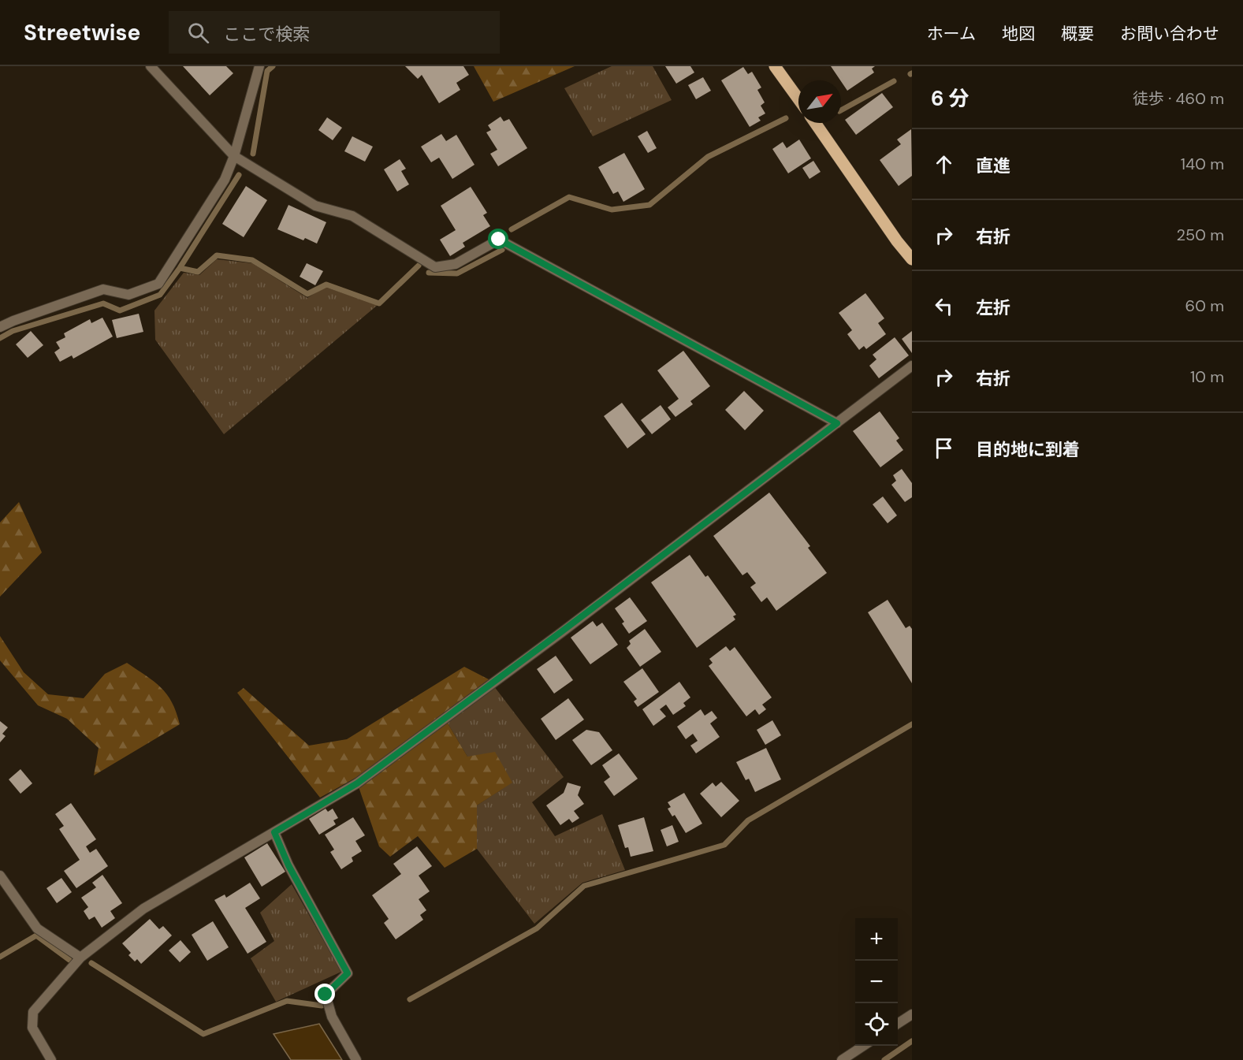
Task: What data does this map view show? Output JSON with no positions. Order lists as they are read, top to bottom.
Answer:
{
  "north": "top right",
  "page": {
    "header": "Streetwise",
    "search": "ここで検索",
    "nav": [
      "ホーム",
      "地図",
      "概要",
      "お問い合わせ"
    ],
    "heading": ["6 分", "徒歩 · 460 m"],
    "list": [
      ["直進", "140 m"],
      ["右折", "250 m"],
      ["左折", "60 m"],
      ["右折", "10 m"],
      "目的地に到着"
    ],
    "map_buttons": ["+", "−"]
  }
}
